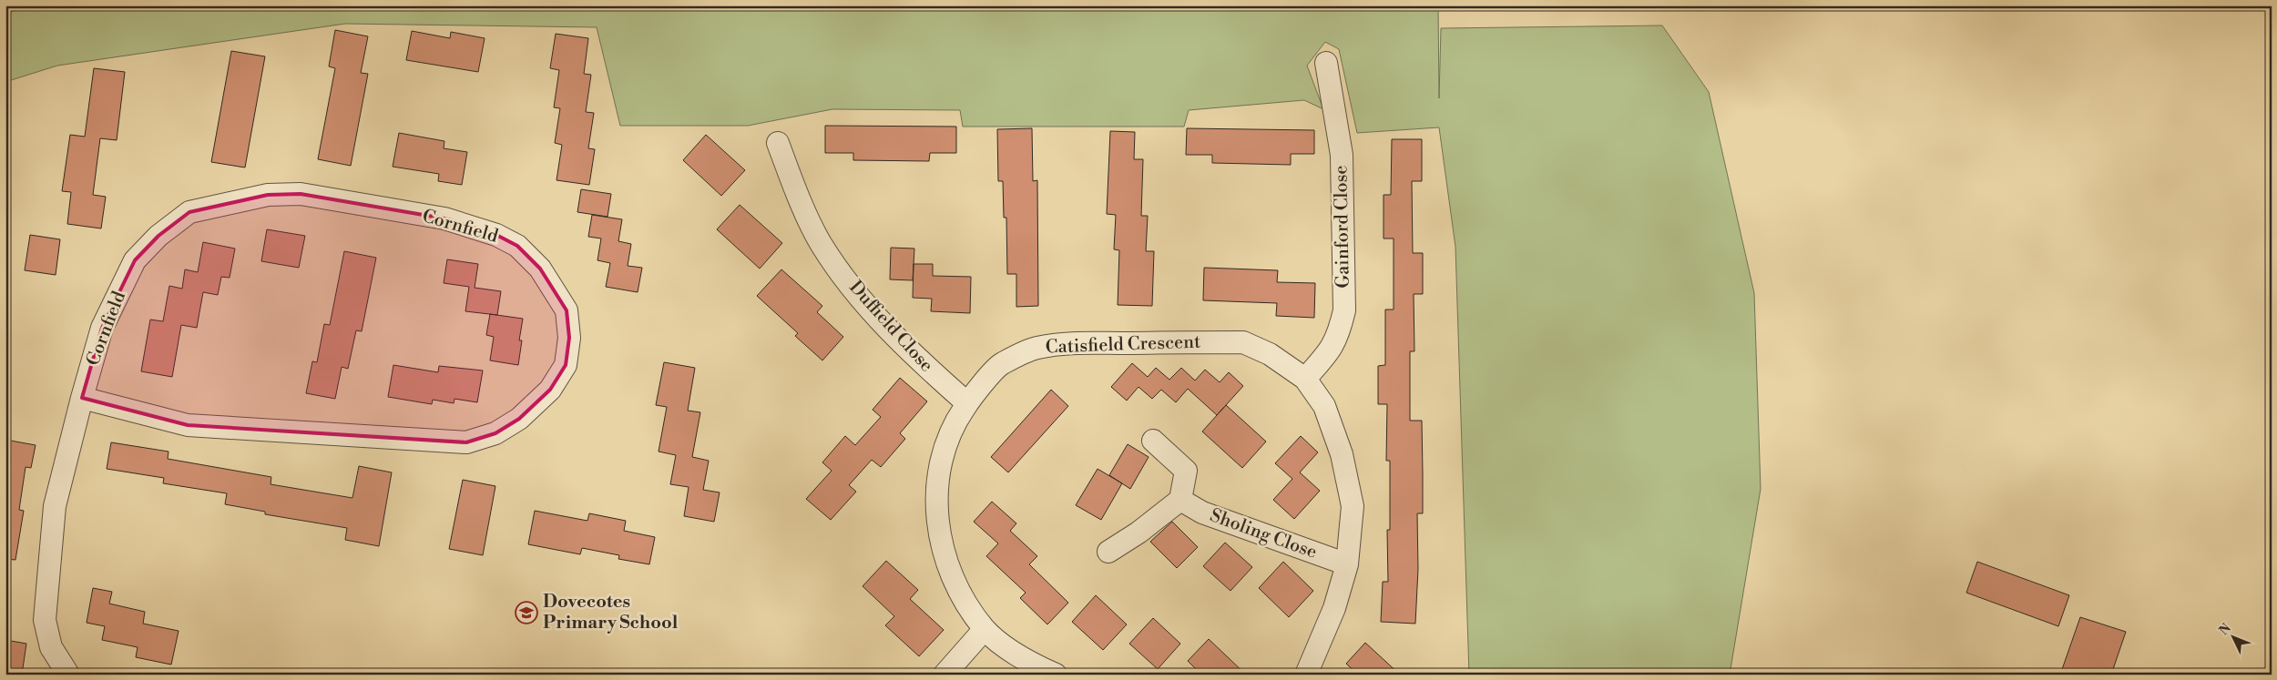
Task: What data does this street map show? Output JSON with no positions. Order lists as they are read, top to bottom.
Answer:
{
  "streets": {
    "street": [
      "Cornfield",
      "Gainford Close",
      "Duffield Close",
      "Catisfield Crescent",
      "Sholing Close"
    ]
  },
  "crossings": [
    ["Gainford Close", "Catisfield Crescent"],
    ["Duffield Close", "Catisfield Crescent"],
    ["Catisfield Crescent", "Sholing Close"]
  ],
  "places": {
    "school or university": ["Dovecotes Primary School"]
  },
  "north": "top left"
}
